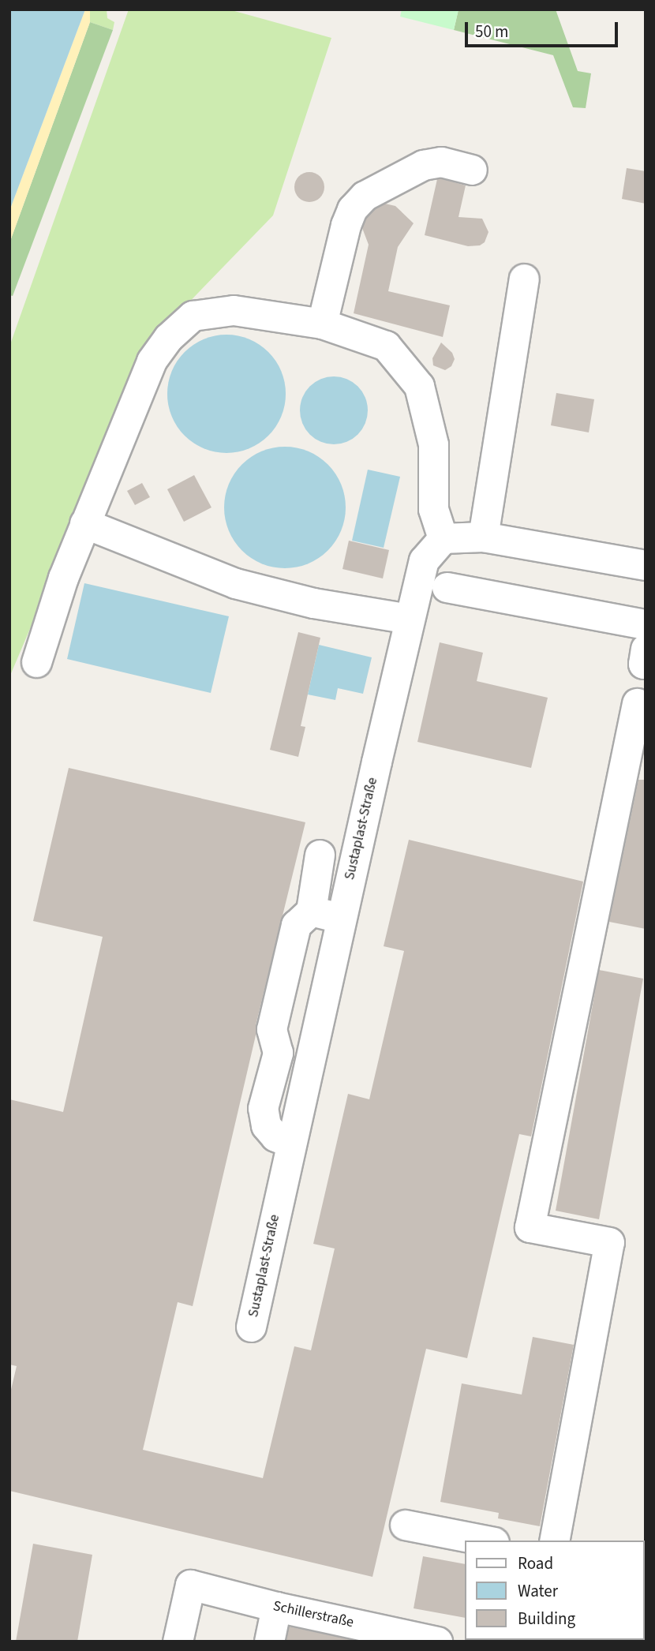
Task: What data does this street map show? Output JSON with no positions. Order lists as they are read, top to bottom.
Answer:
{
  "streets": {
    "street": ["Sustaplast-Straße", "Schillerstraße"]
  },
  "legend": ["Road", "Water", "Building"],
  "scale_bar": "50 m"
}
